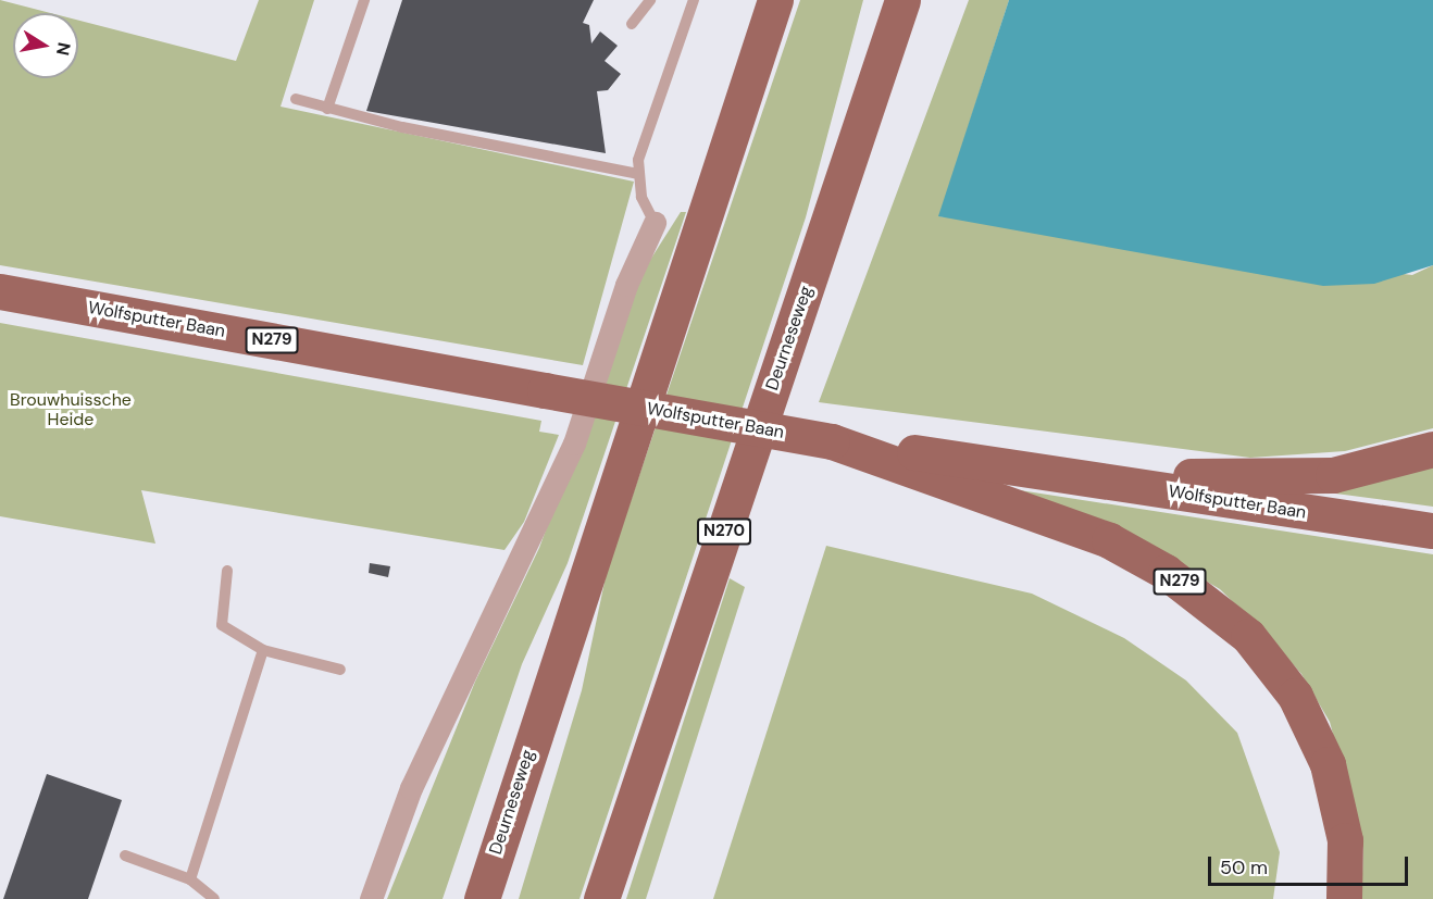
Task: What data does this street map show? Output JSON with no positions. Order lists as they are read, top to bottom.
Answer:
{
  "streets": {
    "main road": [
      "Wolfsputter Baan",
      "Deurneseweg",
      "N279",
      "N270"
    ]
  },
  "crossings": [
    ["Wolfsputter Baan", "N279"]
  ],
  "parks": ["Brouwhuissche Heide"],
  "scale_bar": "50 m",
  "north": "right"
}
